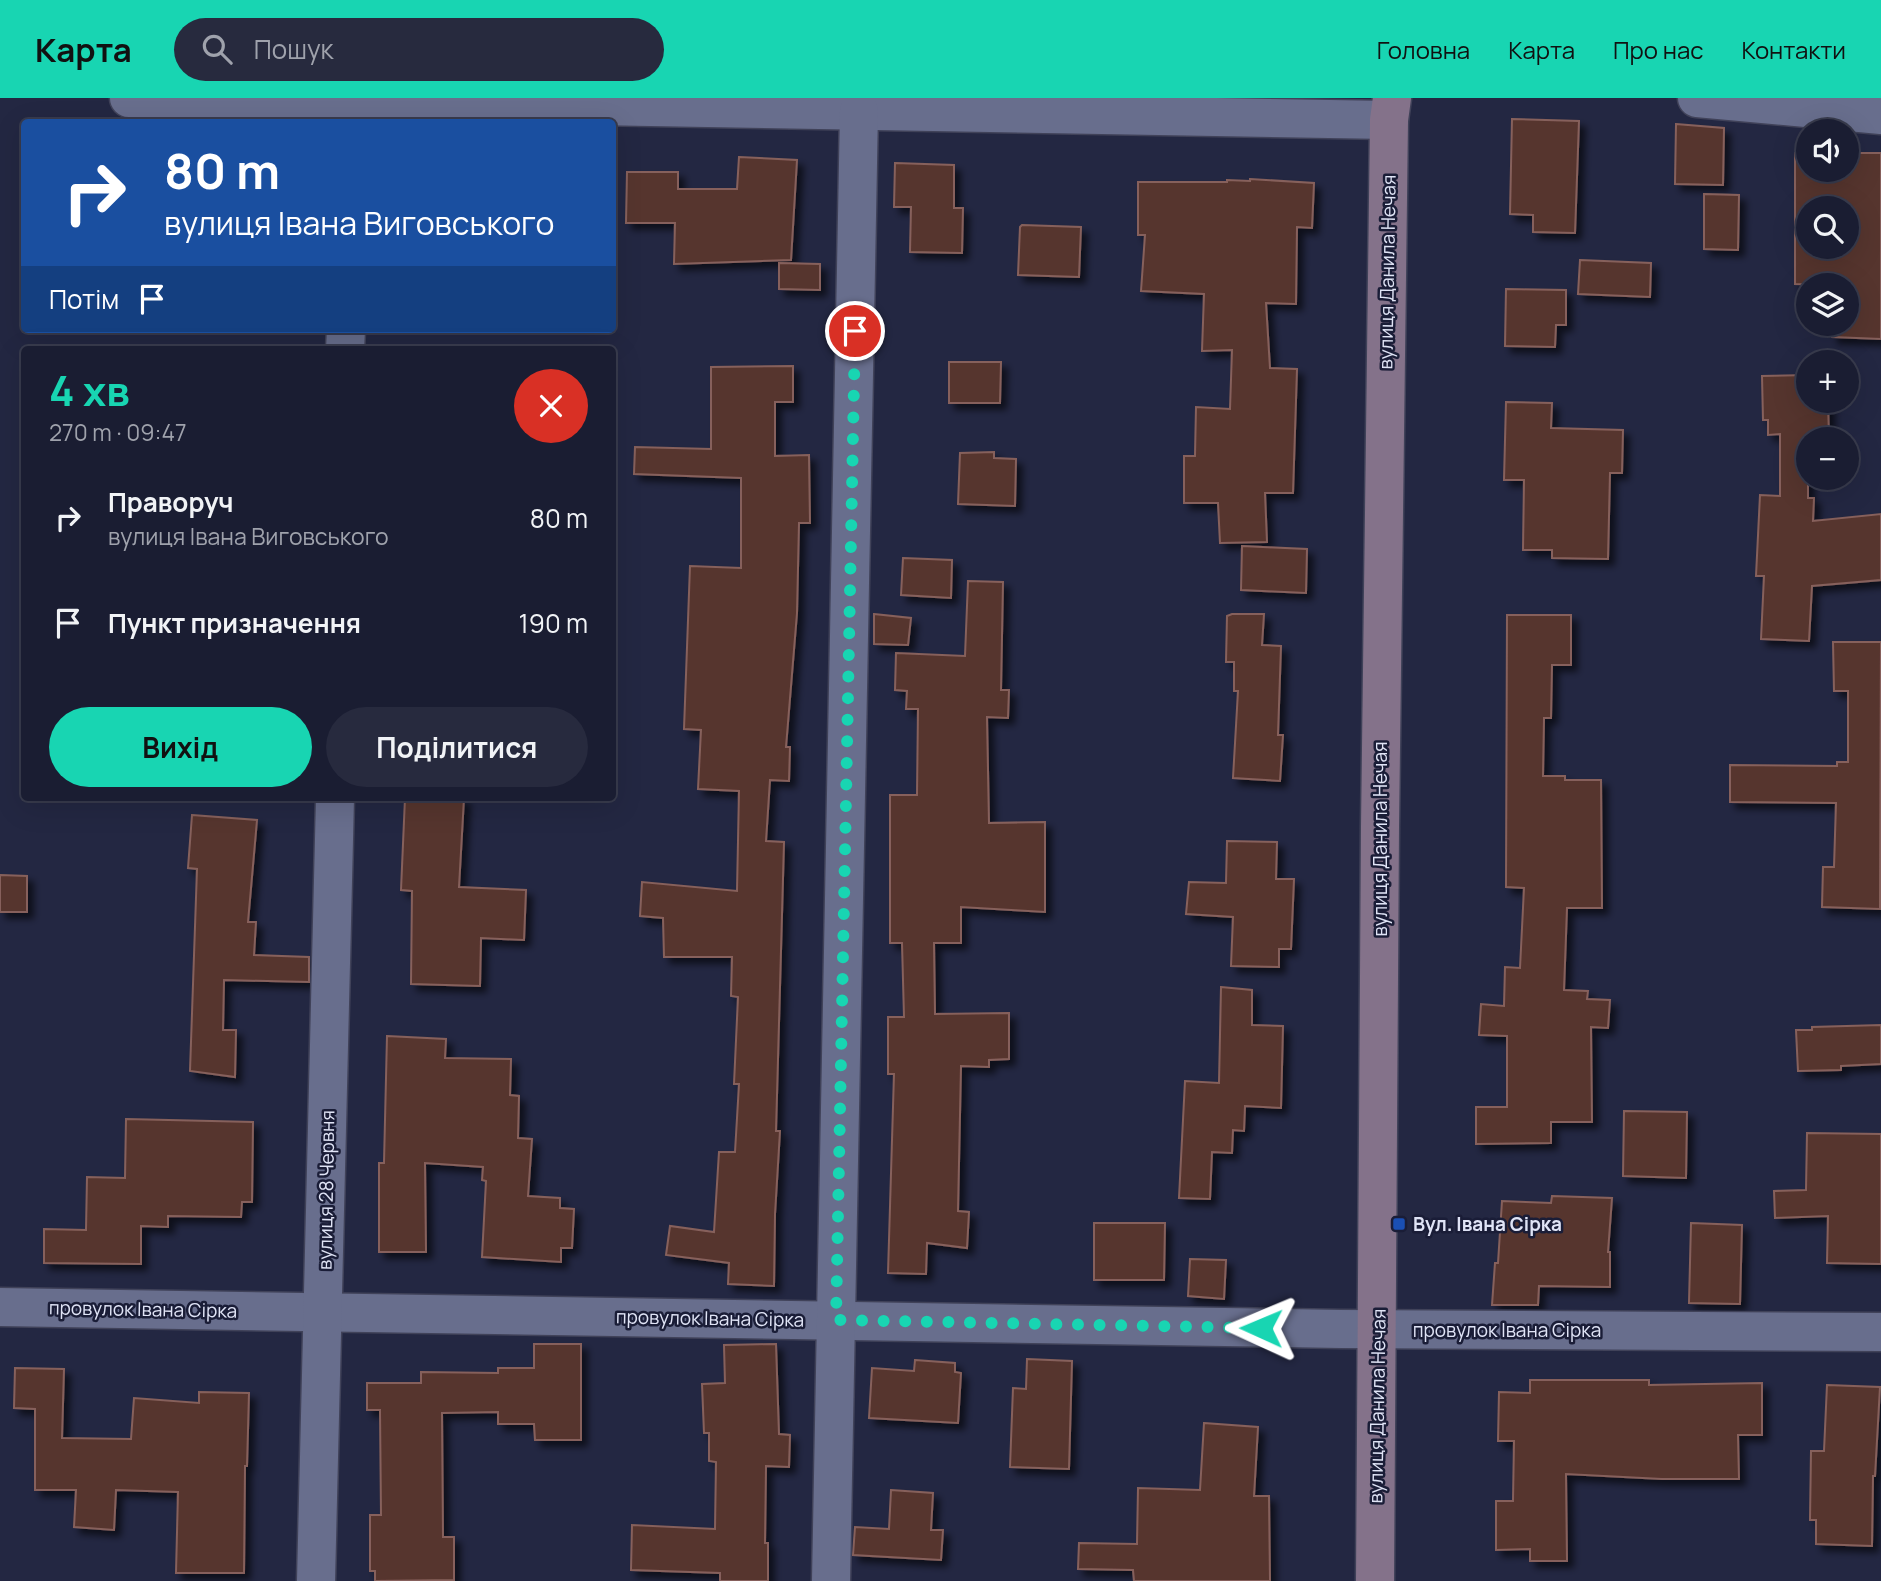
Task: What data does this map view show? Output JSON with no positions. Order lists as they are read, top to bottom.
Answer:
{
  "streets": {
    "main road": ["вулиця Данила Нечая"],
    "street": ["вулиця 28 Червня", "провулок Івана Сірка"]
  },
  "crossings": [
    ["вулиця Данила Нечая", "провулок Івана Сірка"],
    ["вулиця 28 Червня", "провулок Івана Сірка"]
  ],
  "places": {
    "transit": ["Вул. Івана Сірка"]
  },
  "page": {
    "header": "Карта",
    "search": "Пошук",
    "nav": [
      "Головна",
      "Карта",
      "Про нас",
      "Контакти"
    ],
    "map_buttons": ["+", "−"],
    "turn": ["80 m", "вулиця Івана Виговського"],
    "then": "Потім",
    "heading": ["4 хв", "270 m · 09:47"],
    "list": [
      {
        "name": "Праворуч",
        "note": "вулиця Івана Виговського",
        "value": "80 m"
      },
      {
        "name": "Пункт призначення",
        "value": "190 m"
      }
    ],
    "buttons": ["Вихід", "Поділитися"]
  }
}
